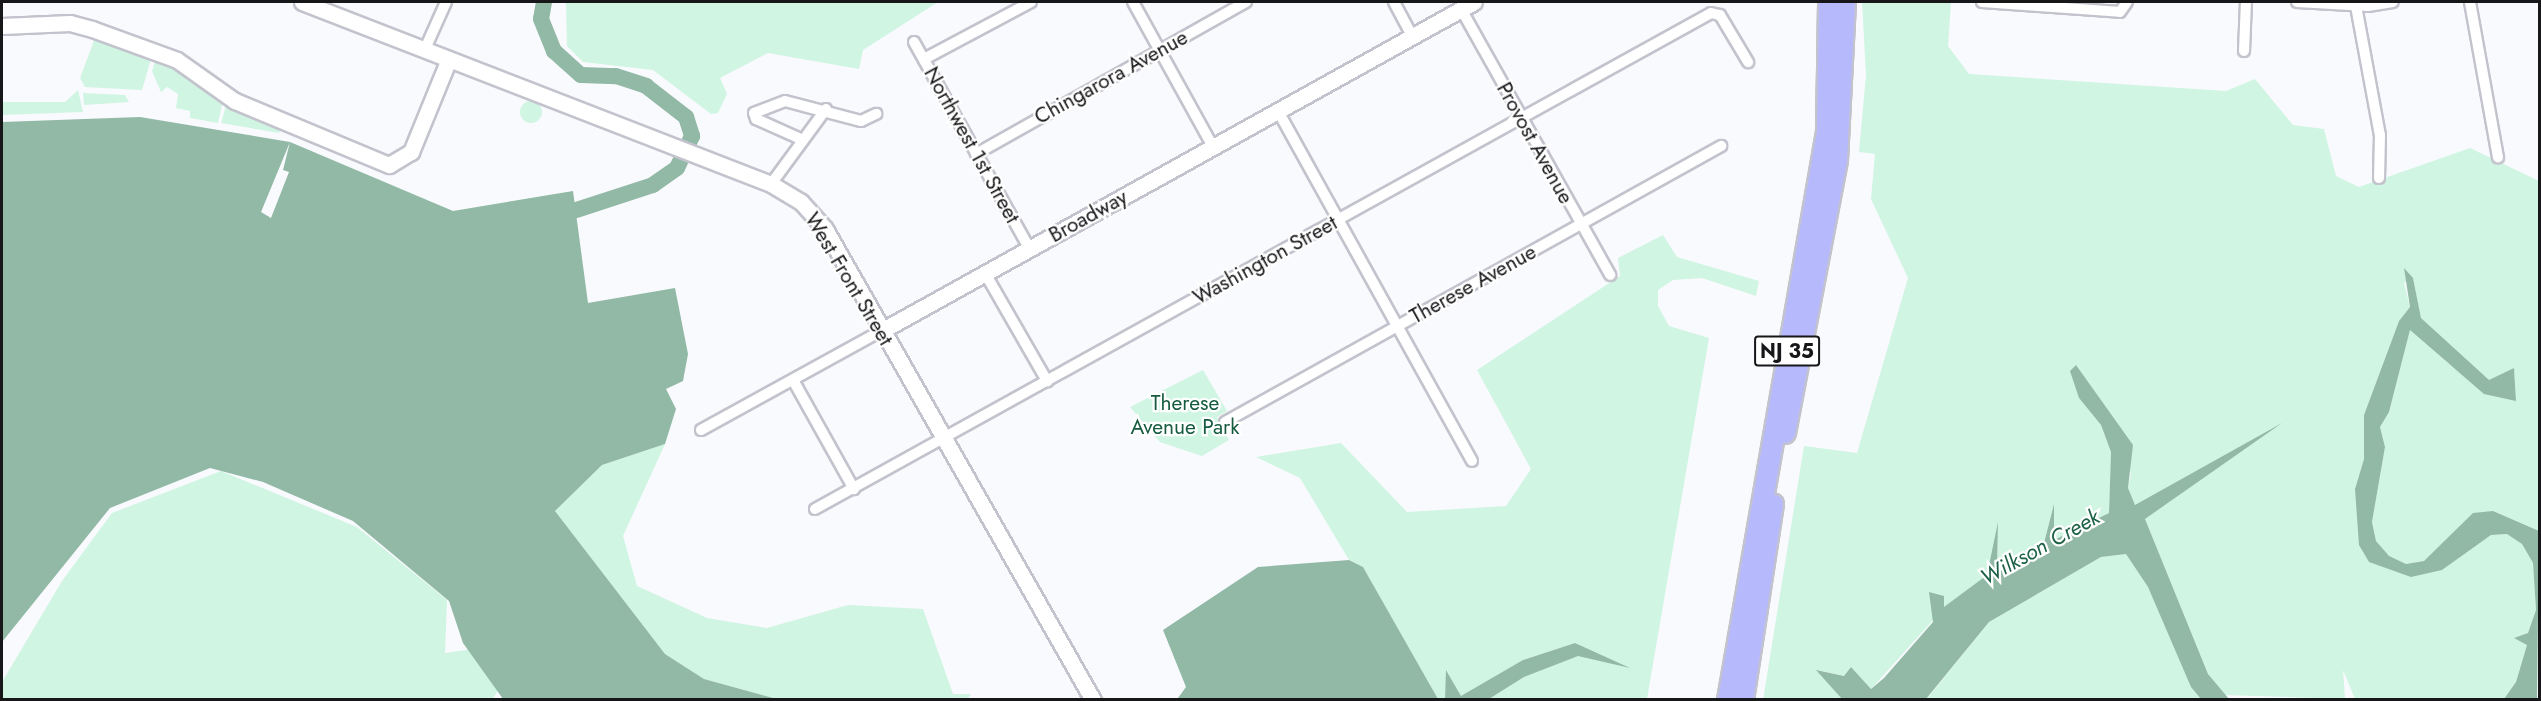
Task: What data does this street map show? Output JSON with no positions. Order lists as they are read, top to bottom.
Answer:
{
  "streets": {
    "highway": ["NJ 35"],
    "main road": ["Broadway", "West Front Street"],
    "street": [
      "Chingarora Avenue",
      "Provost Avenue",
      "Northwest 1st Street",
      "Washington Street",
      "Therese Avenue"
    ]
  },
  "crossings": [
    ["Chingarora Avenue", "Northwest 1st Street"],
    ["Provost Avenue", "Broadway"],
    ["Provost Avenue", "Washington Street"],
    ["Provost Avenue", "Therese Avenue"],
    ["Northwest 1st Street", "Broadway"],
    ["Broadway", "West Front Street"],
    ["Washington Street", "West Front Street"]
  ],
  "water": ["Wilkson Creek"],
  "parks": ["Therese Avenue Park"]
}
